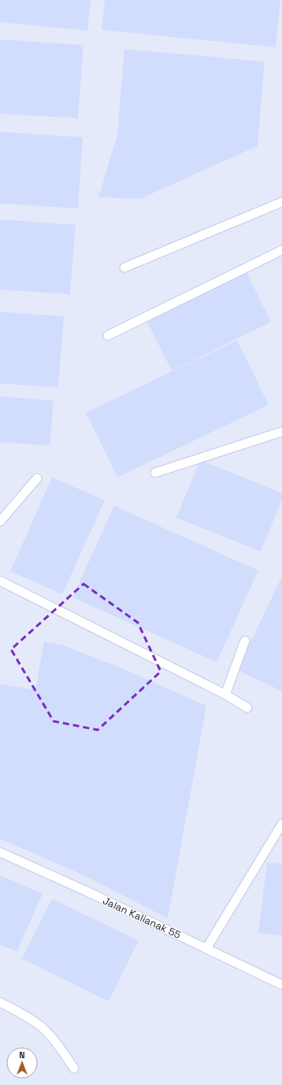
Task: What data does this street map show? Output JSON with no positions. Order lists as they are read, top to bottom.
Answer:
{
  "streets": {
    "lane": ["Jalan Kalianak 55"]
  },
  "north": "top"
}
